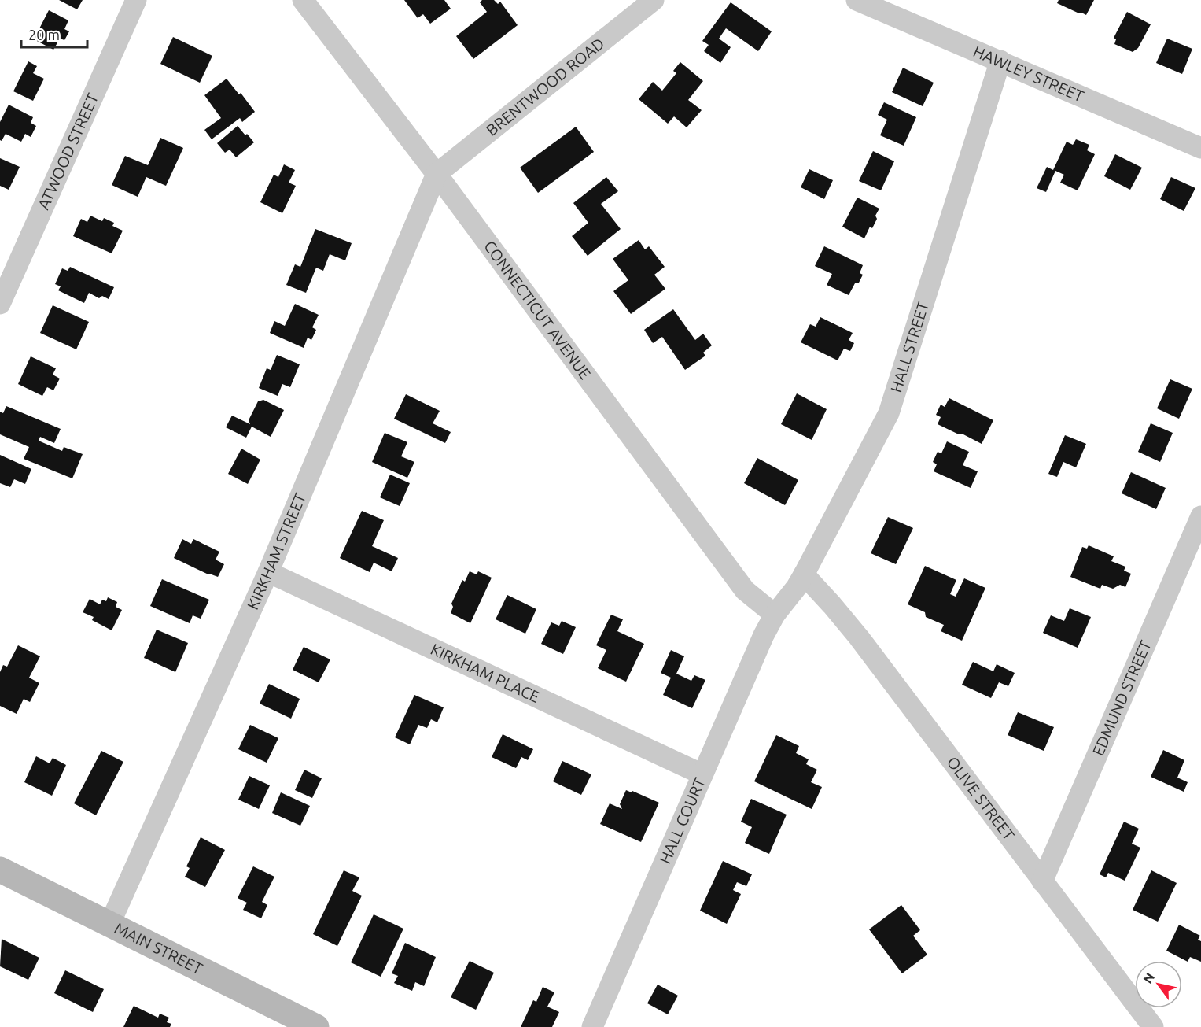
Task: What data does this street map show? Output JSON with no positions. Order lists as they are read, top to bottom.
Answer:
{
  "streets": {
    "main road": ["MAIN STREET"],
    "street": [
      "HAWLEY STREET",
      "BRENTWOOD ROAD",
      "ATWOOD STREET",
      "CONNECTICUT AVENUE",
      "HALL STREET",
      "KIRKHAM STREET",
      "KIRKHAM PLACE",
      "EDMUND STREET",
      "OLIVE STREET",
      "HALL COURT"
    ]
  },
  "crossings": [
    ["HAWLEY STREET", "HALL STREET"],
    ["BRENTWOOD ROAD", "CONNECTICUT AVENUE"],
    ["BRENTWOOD ROAD", "KIRKHAM STREET"],
    ["CONNECTICUT AVENUE", "HALL STREET"],
    ["CONNECTICUT AVENUE", "KIRKHAM STREET"],
    ["CONNECTICUT AVENUE", "HALL COURT"],
    ["HALL STREET", "OLIVE STREET"],
    ["HALL STREET", "HALL COURT"],
    ["KIRKHAM STREET", "KIRKHAM PLACE"],
    ["KIRKHAM STREET", "MAIN STREET"],
    ["KIRKHAM PLACE", "HALL COURT"],
    ["EDMUND STREET", "OLIVE STREET"]
  ],
  "scale_bar": "20 m",
  "north": "top left"
}
